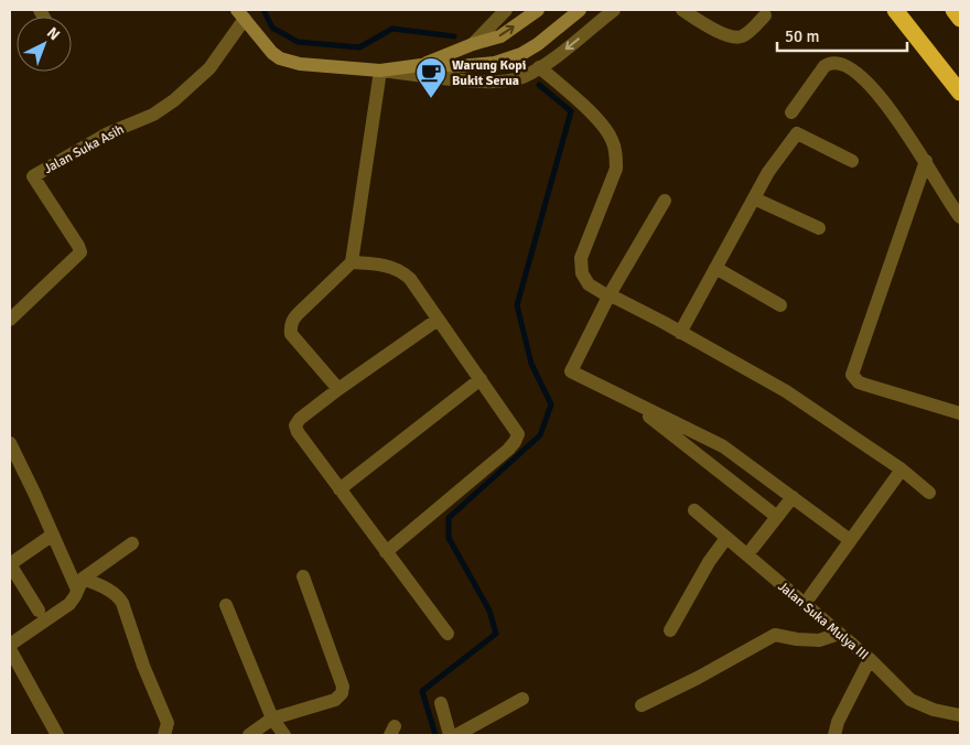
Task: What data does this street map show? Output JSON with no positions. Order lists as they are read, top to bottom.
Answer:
{
  "streets": {
    "street": ["Jalan Suka Asih", "Jalan Suka Mulya III"]
  },
  "places": {
    "cafe": ["Warung Kopi Bukit Serua"]
  },
  "scale_bar": "50 m",
  "north": "top right"
}
